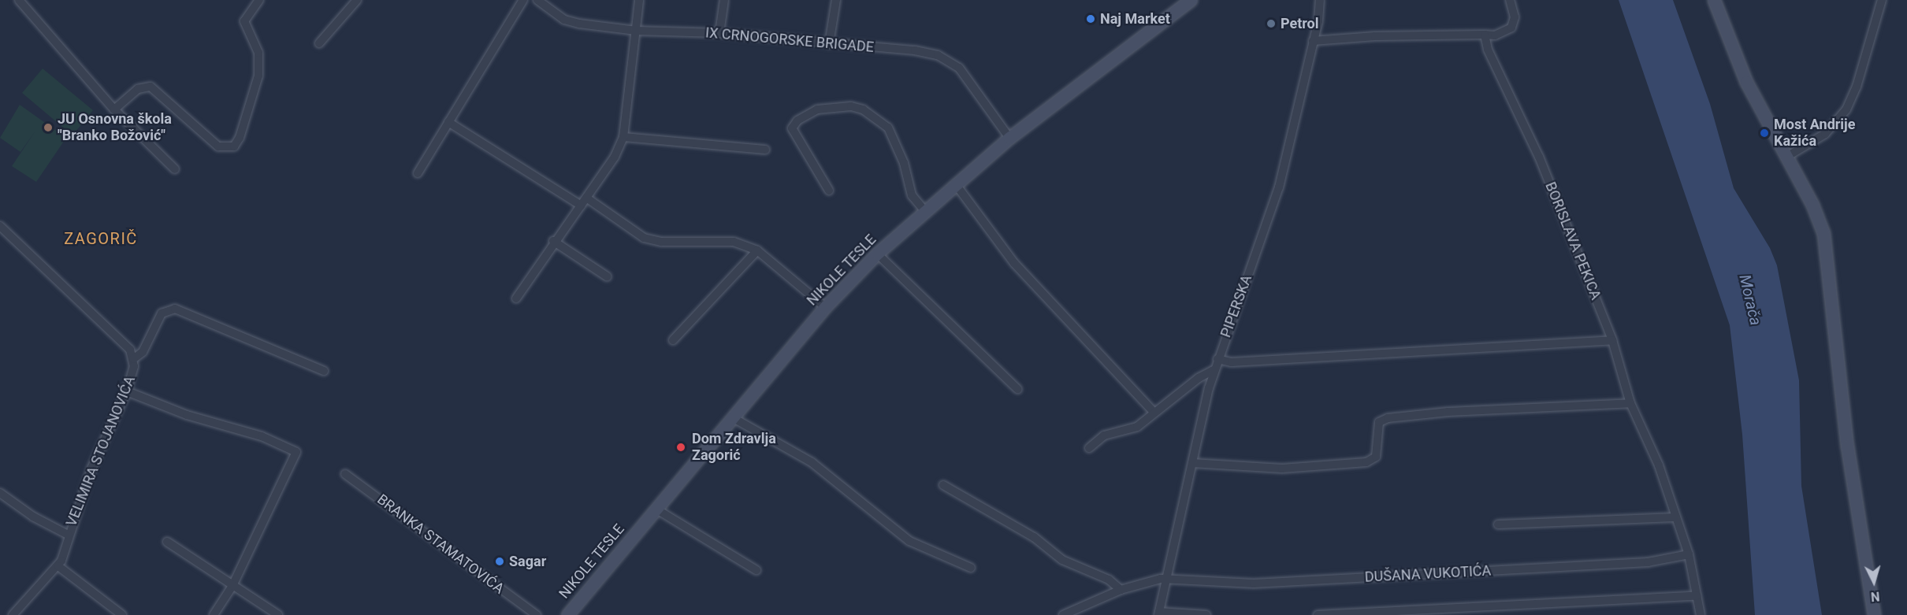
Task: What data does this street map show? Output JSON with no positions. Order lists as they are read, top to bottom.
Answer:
{
  "streets": {
    "street": [
      "IX CRNOGORSKE BRIGADE",
      "BORISLAVA PEKICA",
      "NIKOLE TESLE",
      "PIPERSKA",
      "VELIMIRA STOJANOVIĆA",
      "BRANKA STAMATOVIĆA",
      "DUŠANA VUKOTIĆA"
    ]
  },
  "crossings": [
    ["IX CRNOGORSKE BRIGADE", "NIKOLE TESLE"],
    ["BORISLAVA PEKICA", "DUŠANA VUKOTIĆA"],
    ["PIPERSKA", "DUŠANA VUKOTIĆA"]
  ],
  "districts": ["ZAGORIČ"],
  "water": ["Morača"],
  "places": [
    "Naj Market",
    "Petrol",
    "JU Osnovna škola \"Branko Božović\"",
    "Most Andrije Kažića",
    "Dom Zdravlja Zagorić",
    "Sagar"
  ],
  "north": "bottom"
}
